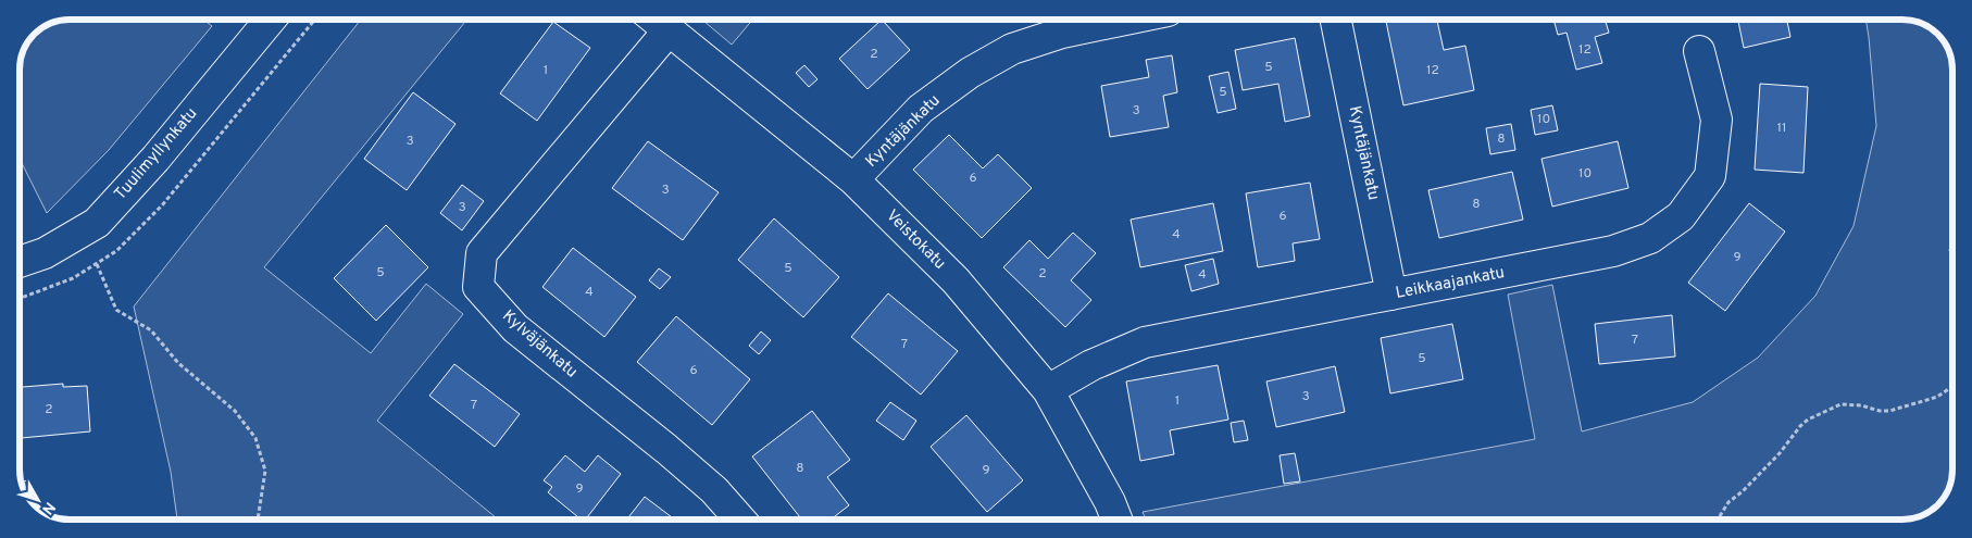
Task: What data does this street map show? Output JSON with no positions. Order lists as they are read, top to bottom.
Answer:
{
  "streets": {
    "street": [
      "Kyntäjänkatu",
      "Tuulimyllynkatu",
      "Veistokatu",
      "Leikkaajankatu",
      "Kylväjänkatu"
    ]
  },
  "crossings": [
    ["Kyntäjänkatu", "Veistokatu"],
    ["Kyntäjänkatu", "Leikkaajankatu"],
    ["Veistokatu", "Leikkaajankatu"],
    ["Veistokatu", "Kylväjänkatu"]
  ],
  "house_numbers": [
    "12",
    "2",
    "5",
    "1",
    "12",
    "5",
    "3",
    "10",
    "11",
    "8",
    "3",
    "10",
    "6",
    "3",
    "8",
    "3",
    "6",
    "4",
    "9",
    "5",
    "5",
    "2",
    "4",
    "4",
    "7",
    "7",
    "5",
    "6",
    "3",
    "1",
    "7",
    "2",
    "8",
    "9",
    "9"
  ],
  "north": "bottom right"
}
